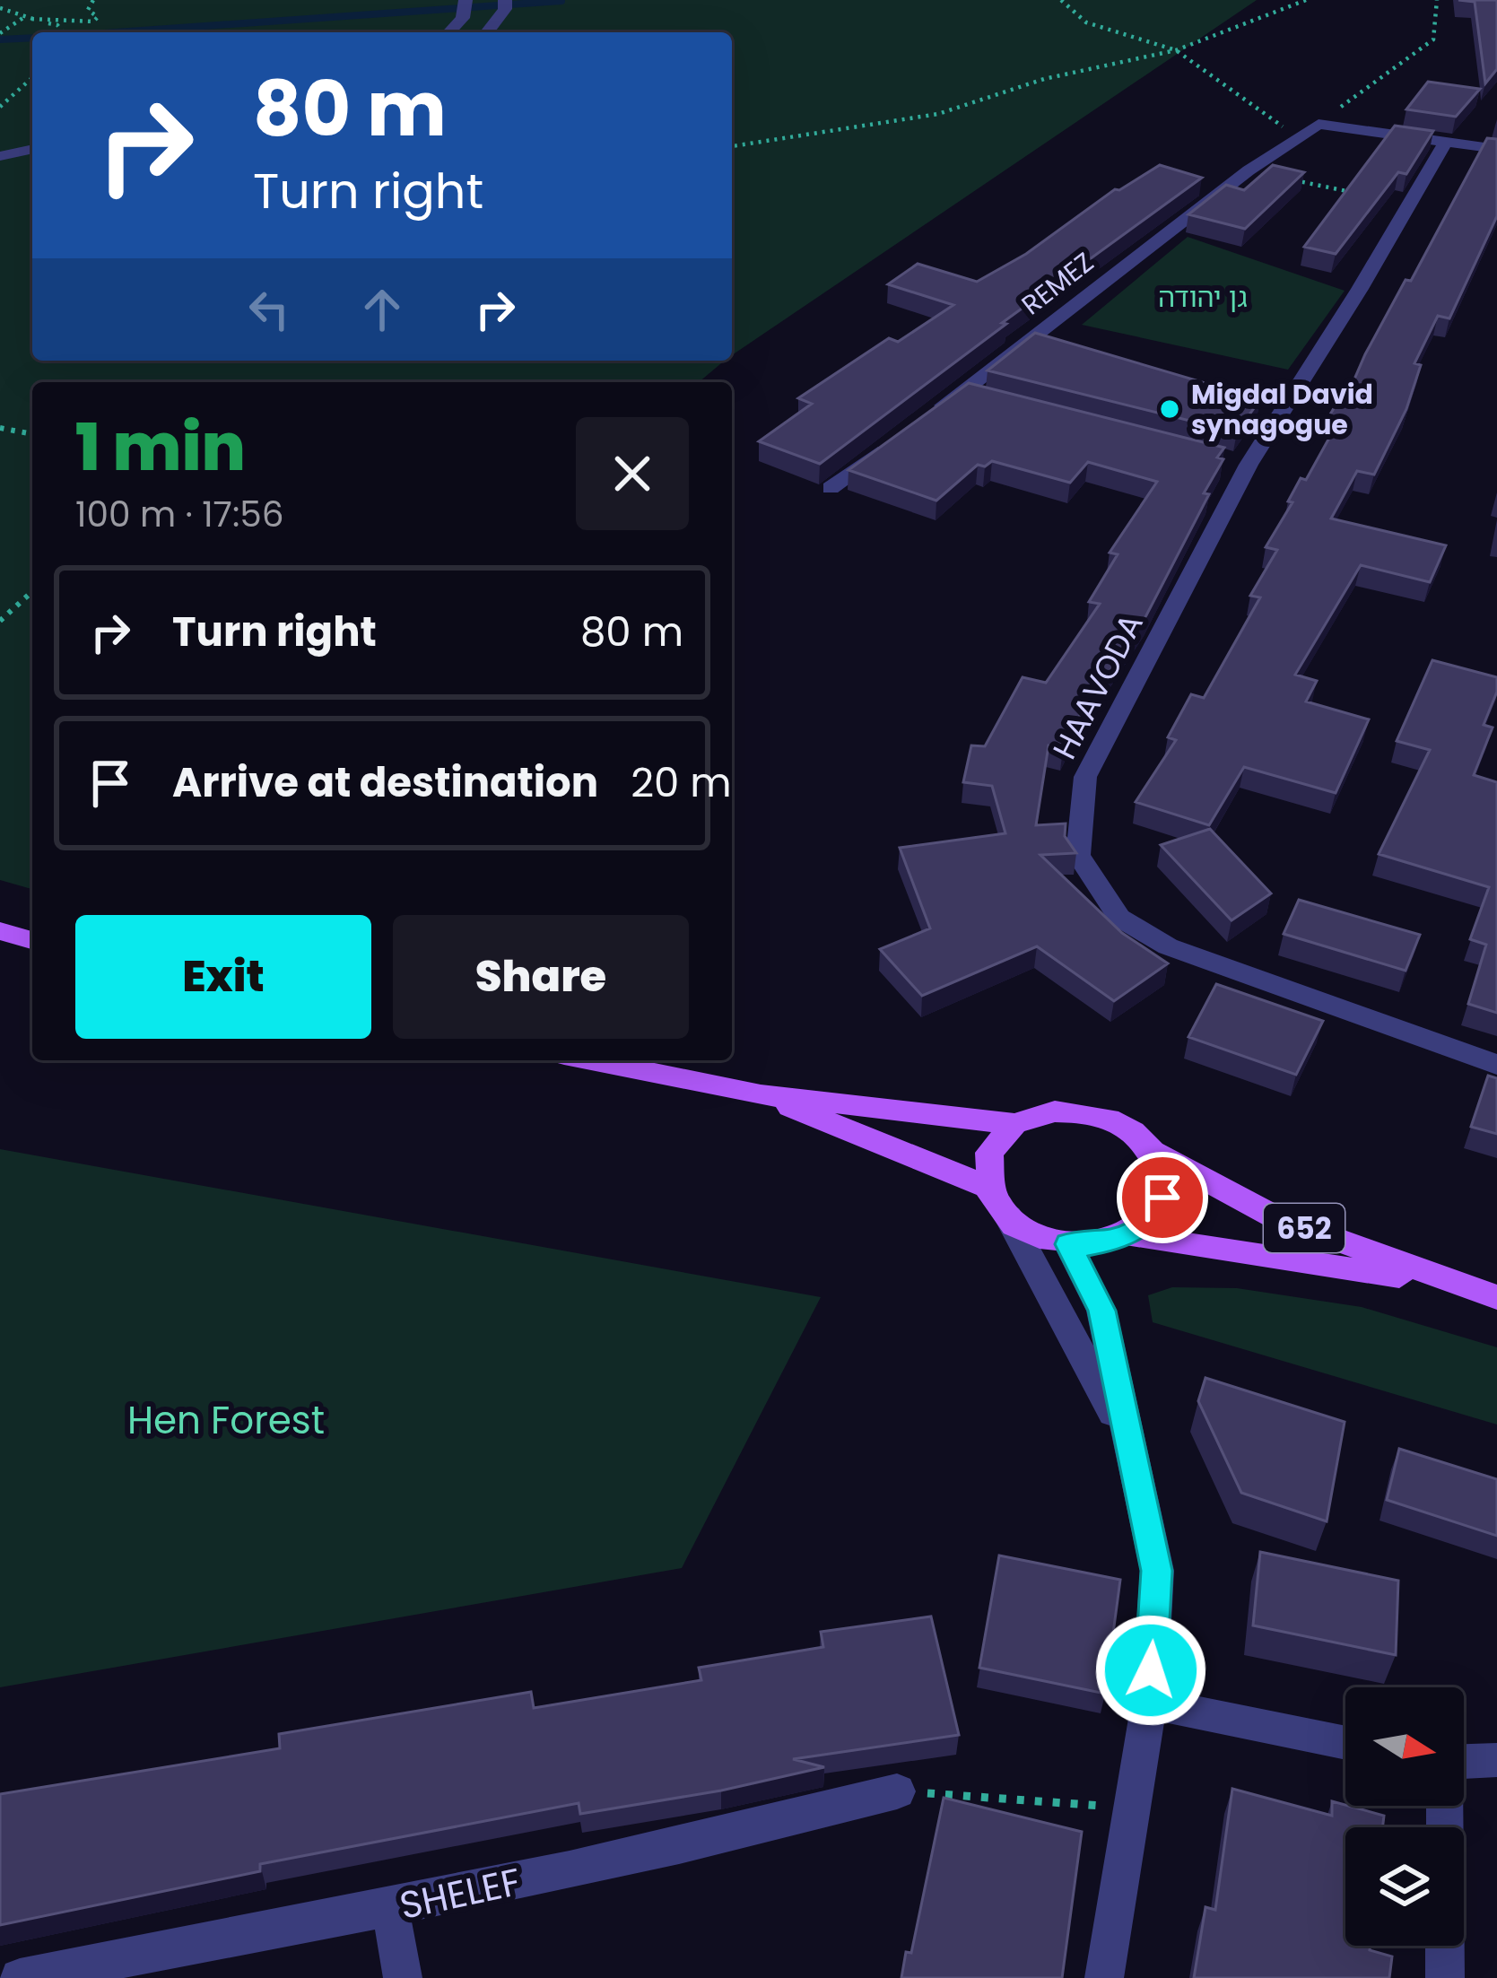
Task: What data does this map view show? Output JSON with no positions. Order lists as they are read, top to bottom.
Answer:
{
  "streets": {
    "main road": ["652"],
    "street": ["REMEZ", "HAAVODA", "SHELEF"]
  },
  "parks": ["גן יהודה", "Hen Forest"],
  "places": ["Migdal David synagogue"],
  "north": "right",
  "page": {
    "turn": ["80 m", "Turn right"],
    "heading": ["1 min", "100 m · 17:56"],
    "list": [
      {
        "name": "Turn right",
        "value": "80 m"
      },
      {
        "name": "Arrive at destination",
        "value": "20 m"
      }
    ],
    "buttons": ["Exit", "Share"]
  }
}
